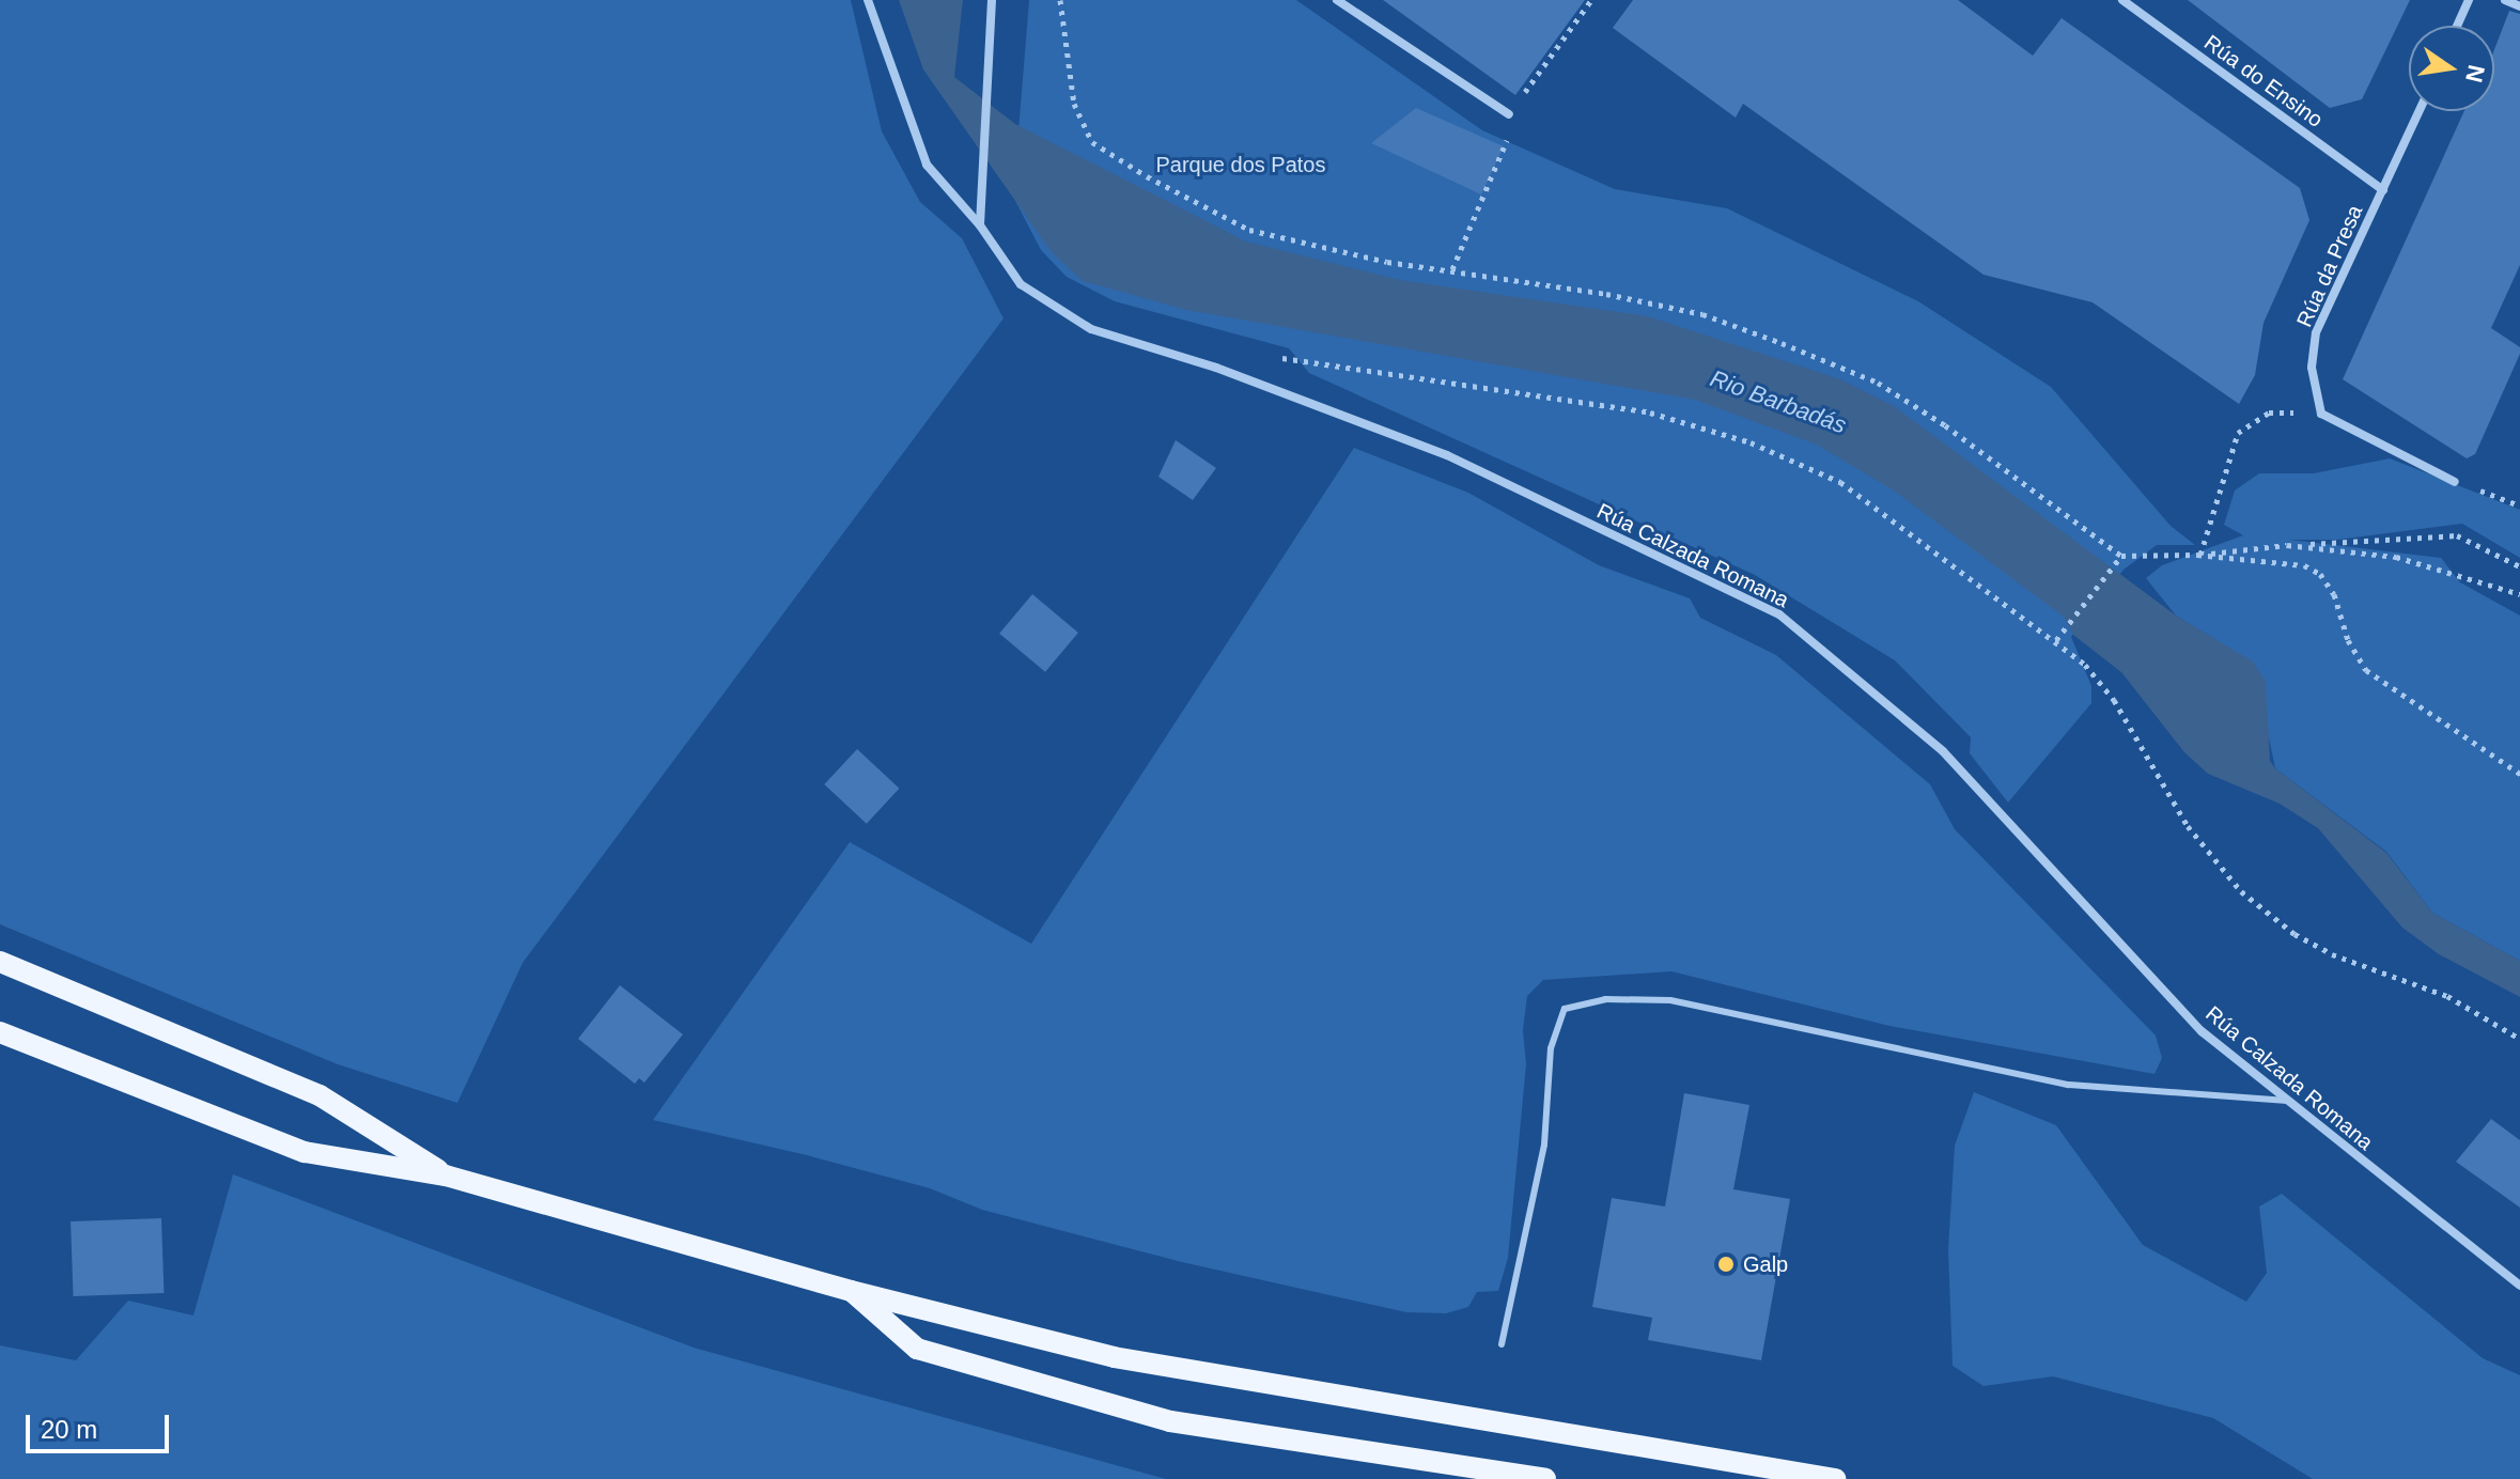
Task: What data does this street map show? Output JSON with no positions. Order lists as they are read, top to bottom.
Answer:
{
  "streets": {
    "street": ["Rúa do Ensino", "Rúa da Presa", "Rúa Calzada Romana"]
  },
  "crossings": [
    ["Rúa do Ensino", "Rúa da Presa"]
  ],
  "water": ["Rio Barbadás"],
  "parks": ["Parque dos Patos"],
  "places": ["Galp"],
  "scale_bar": "20 m",
  "north": "right"
}
